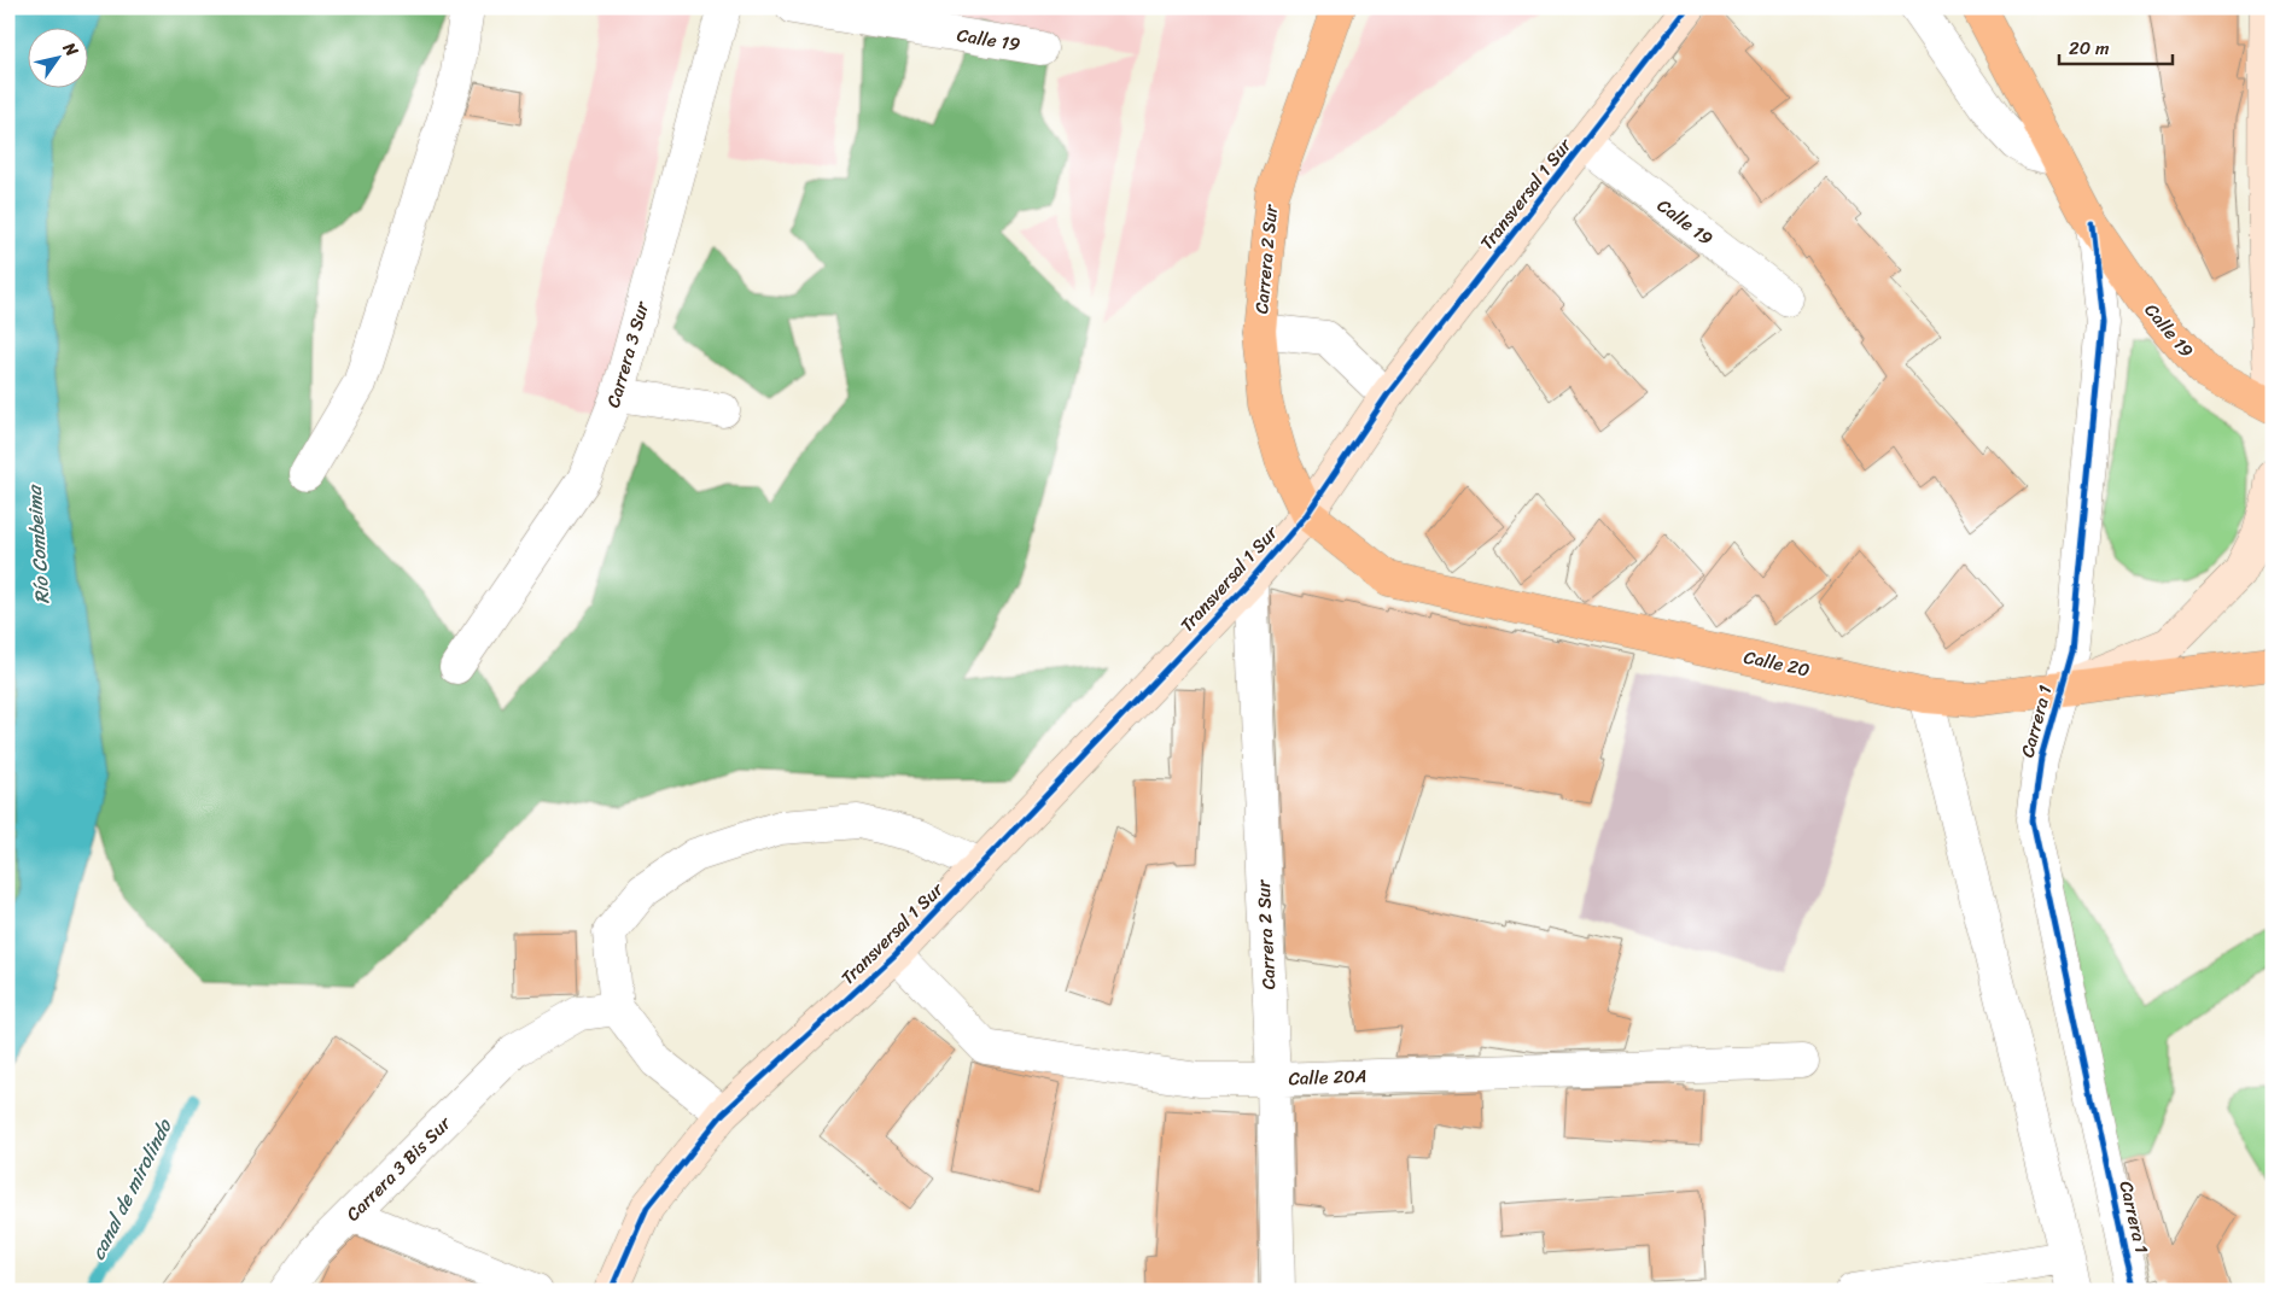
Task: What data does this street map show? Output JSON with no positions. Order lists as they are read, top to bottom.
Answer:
{
  "streets": {
    "main road": ["Calle 19", "Carrera 2 Sur", "Calle 20"],
    "street": [
      "Transversal 1 Sur",
      "Carrera 3 Sur",
      "Carrera 1",
      "Calle 20A",
      "Carrera 3 Bis Sur"
    ]
  },
  "crossings": [
    ["Calle 19", "Transversal 1 Sur"],
    ["Calle 19", "Carrera 1"],
    ["Transversal 1 Sur", "Carrera 2 Sur"],
    ["Transversal 1 Sur", "Calle 20"],
    ["Transversal 1 Sur", "Calle 20A"],
    ["Carrera 2 Sur", "Calle 20"],
    ["Carrera 2 Sur", "Calle 20A"],
    ["Calle 20", "Carrera 1"]
  ],
  "water": ["Río Combeima", "canal de mirolindo"],
  "scale_bar": "20 m",
  "north": "top right"
}
